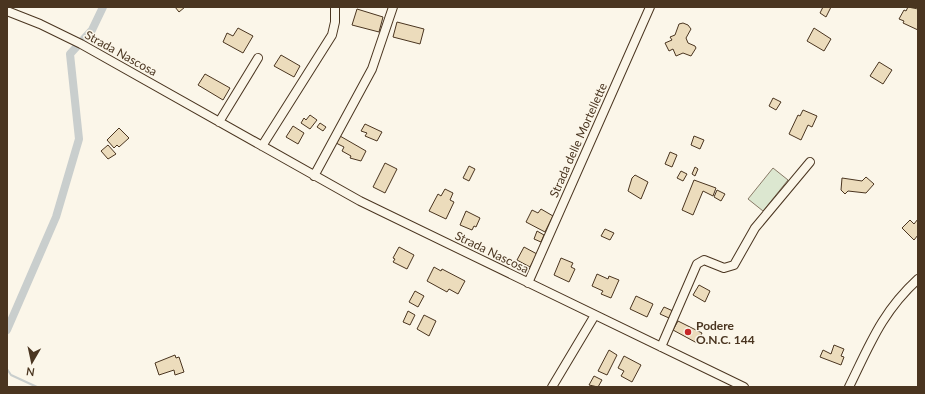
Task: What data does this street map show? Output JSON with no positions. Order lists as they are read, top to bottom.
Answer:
{
  "streets": {
    "street": ["Strada Nascosa", "Strada delle Mortellette"]
  },
  "crossings": [
    ["Strada Nascosa", "Strada delle Mortellette"]
  ],
  "places": ["Podere O.N.C. 144"],
  "north": "bottom"
}
